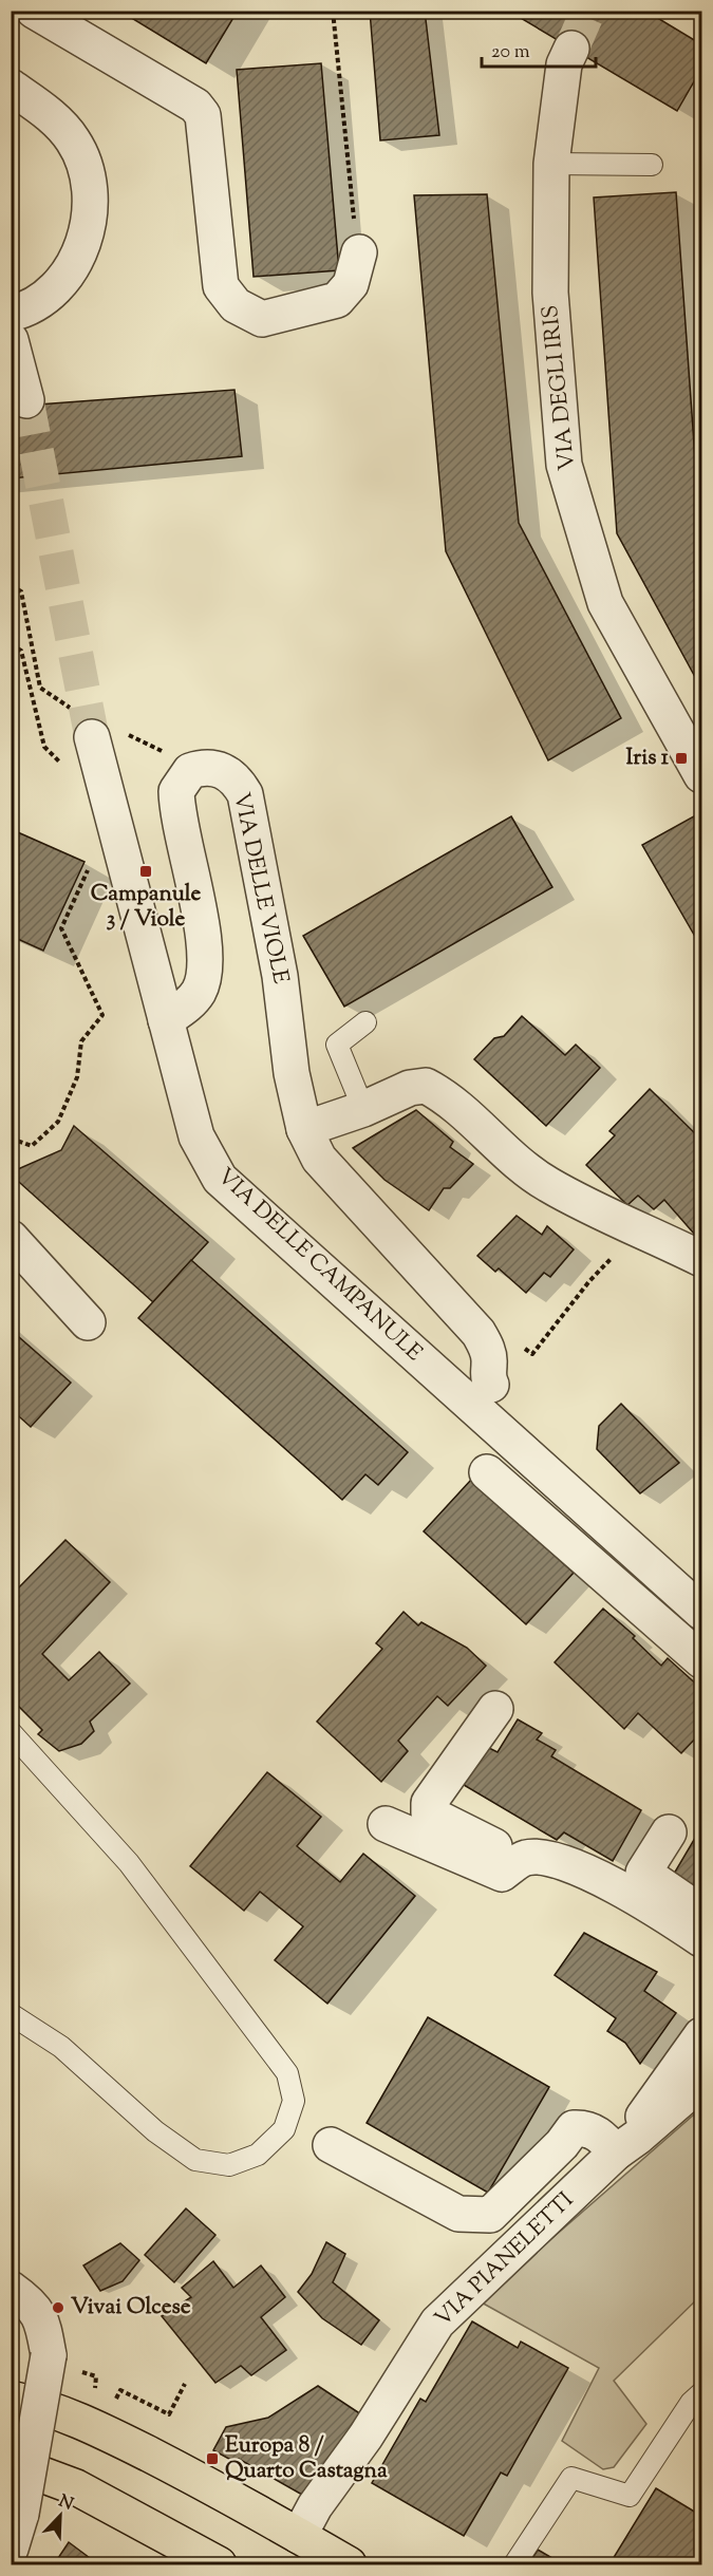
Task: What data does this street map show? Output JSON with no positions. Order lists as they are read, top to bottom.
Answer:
{
  "streets": {
    "street": [
      "VIA DEGLI IRIS",
      "VIA DELLE VIOLE",
      "VIA DELLE CAMPANULE",
      "VIA PIANELETTI"
    ]
  },
  "places": {
    "transit": ["Iris 1", "Campanule 3 / Viole", "Europa 8 / Quarto Castagna"],
    "other": ["Vivai Olcese"]
  },
  "scale_bar": "20 m",
  "north": "top right"
}
